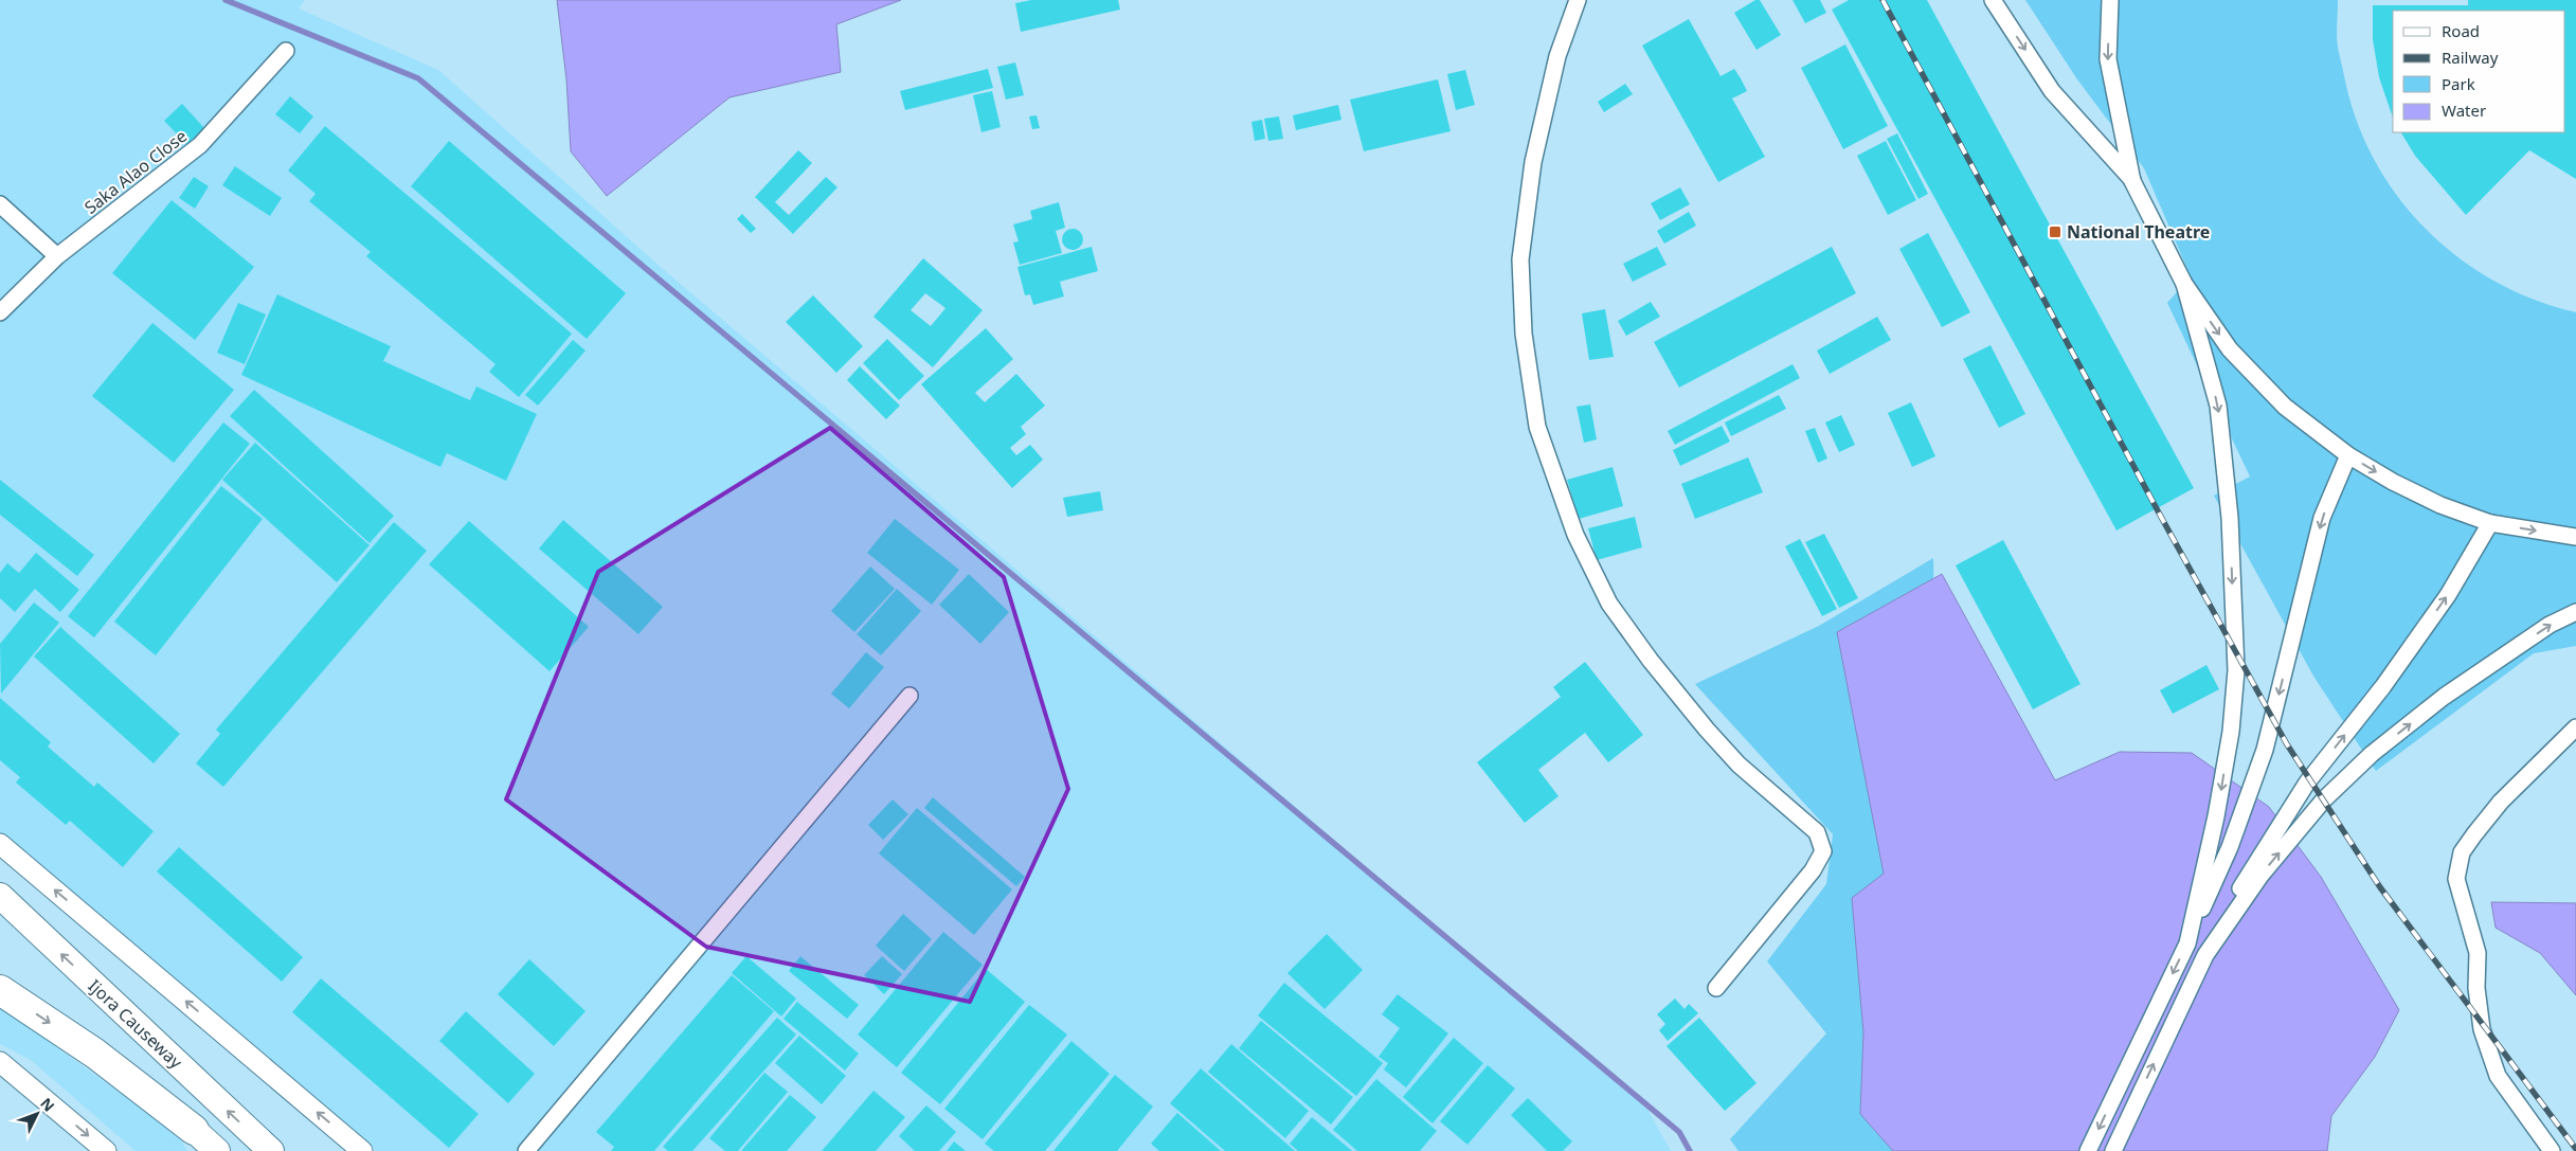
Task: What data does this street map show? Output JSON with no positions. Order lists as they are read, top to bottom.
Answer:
{
  "streets": {
    "main road": ["Ijora Causeway"],
    "street": ["Saka Alao Close"]
  },
  "one_way": ["Ijora Causeway"],
  "places": {
    "transit": ["National Theatre"]
  },
  "legend": [
    "Road",
    "Railway",
    "Park",
    "Water"
  ],
  "north": "top right"
}
